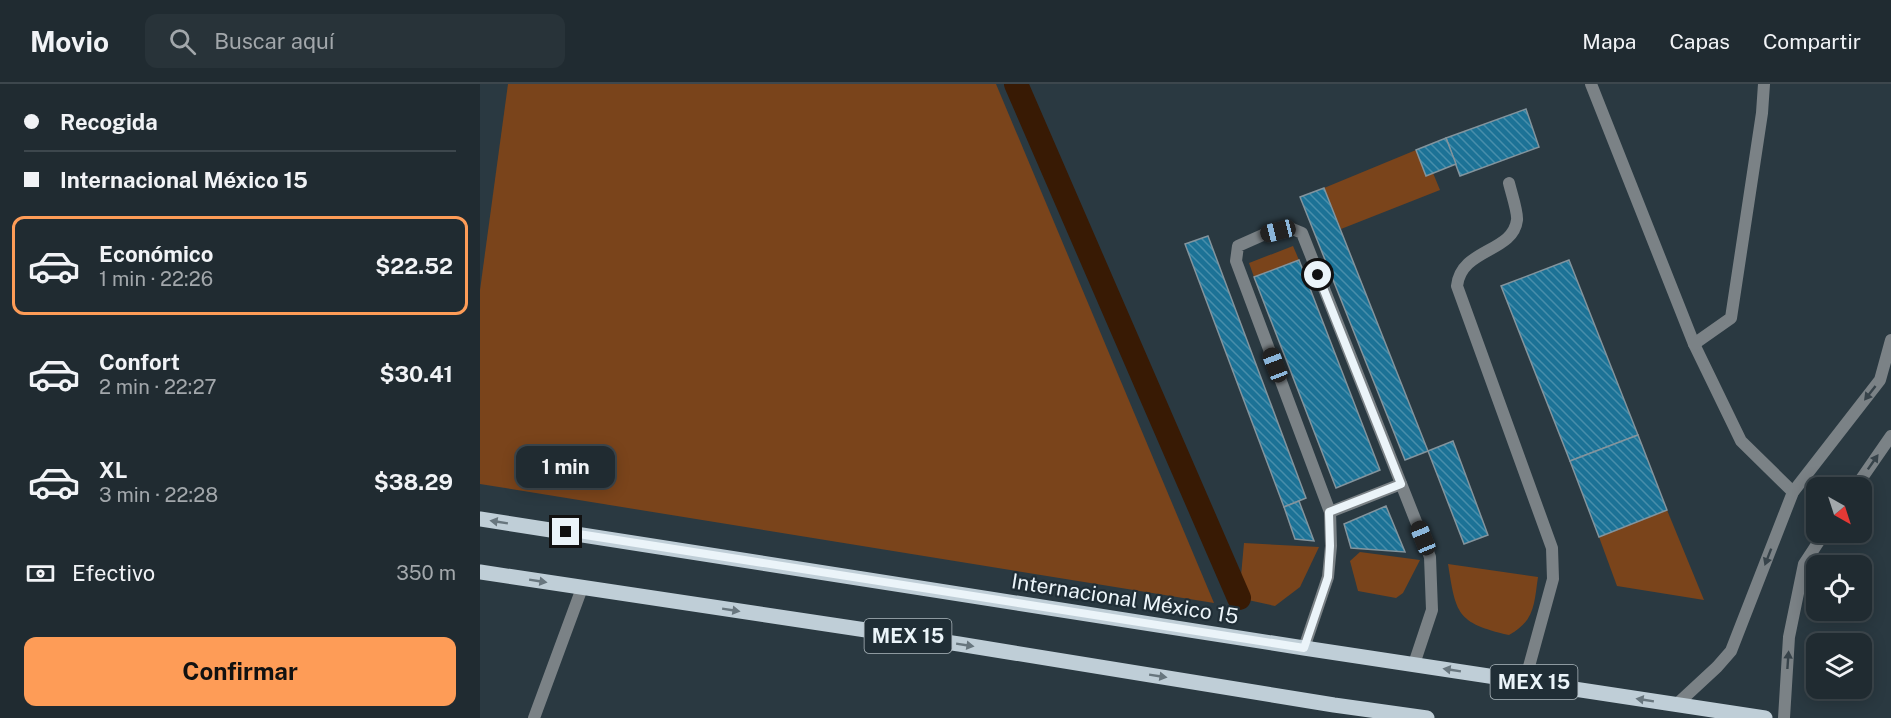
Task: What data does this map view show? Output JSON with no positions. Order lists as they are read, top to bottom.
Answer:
{
  "streets": {
    "main road": ["Internacional México 15", "MEX 15"]
  },
  "north": "bottom right",
  "page": {
    "header": "Movio",
    "search": "Buscar aquí",
    "nav": ["Mapa", "Capas", "Compartir"],
    "banner": ["Recogida", "Internacional México 15"],
    "list": [
      {
        "name": "Económico",
        "note": "1 min · 22:26",
        "value": "$22.52"
      },
      {
        "name": "Confort",
        "note": "2 min · 22:27",
        "value": "$30.41"
      },
      {
        "name": "XL",
        "note": "3 min · 22:28",
        "value": "$38.29"
      }
    ],
    "bubble": "1 min",
    "pay": ["Efectivo", "350 m"],
    "buttons": "Confirmar"
  }
}
